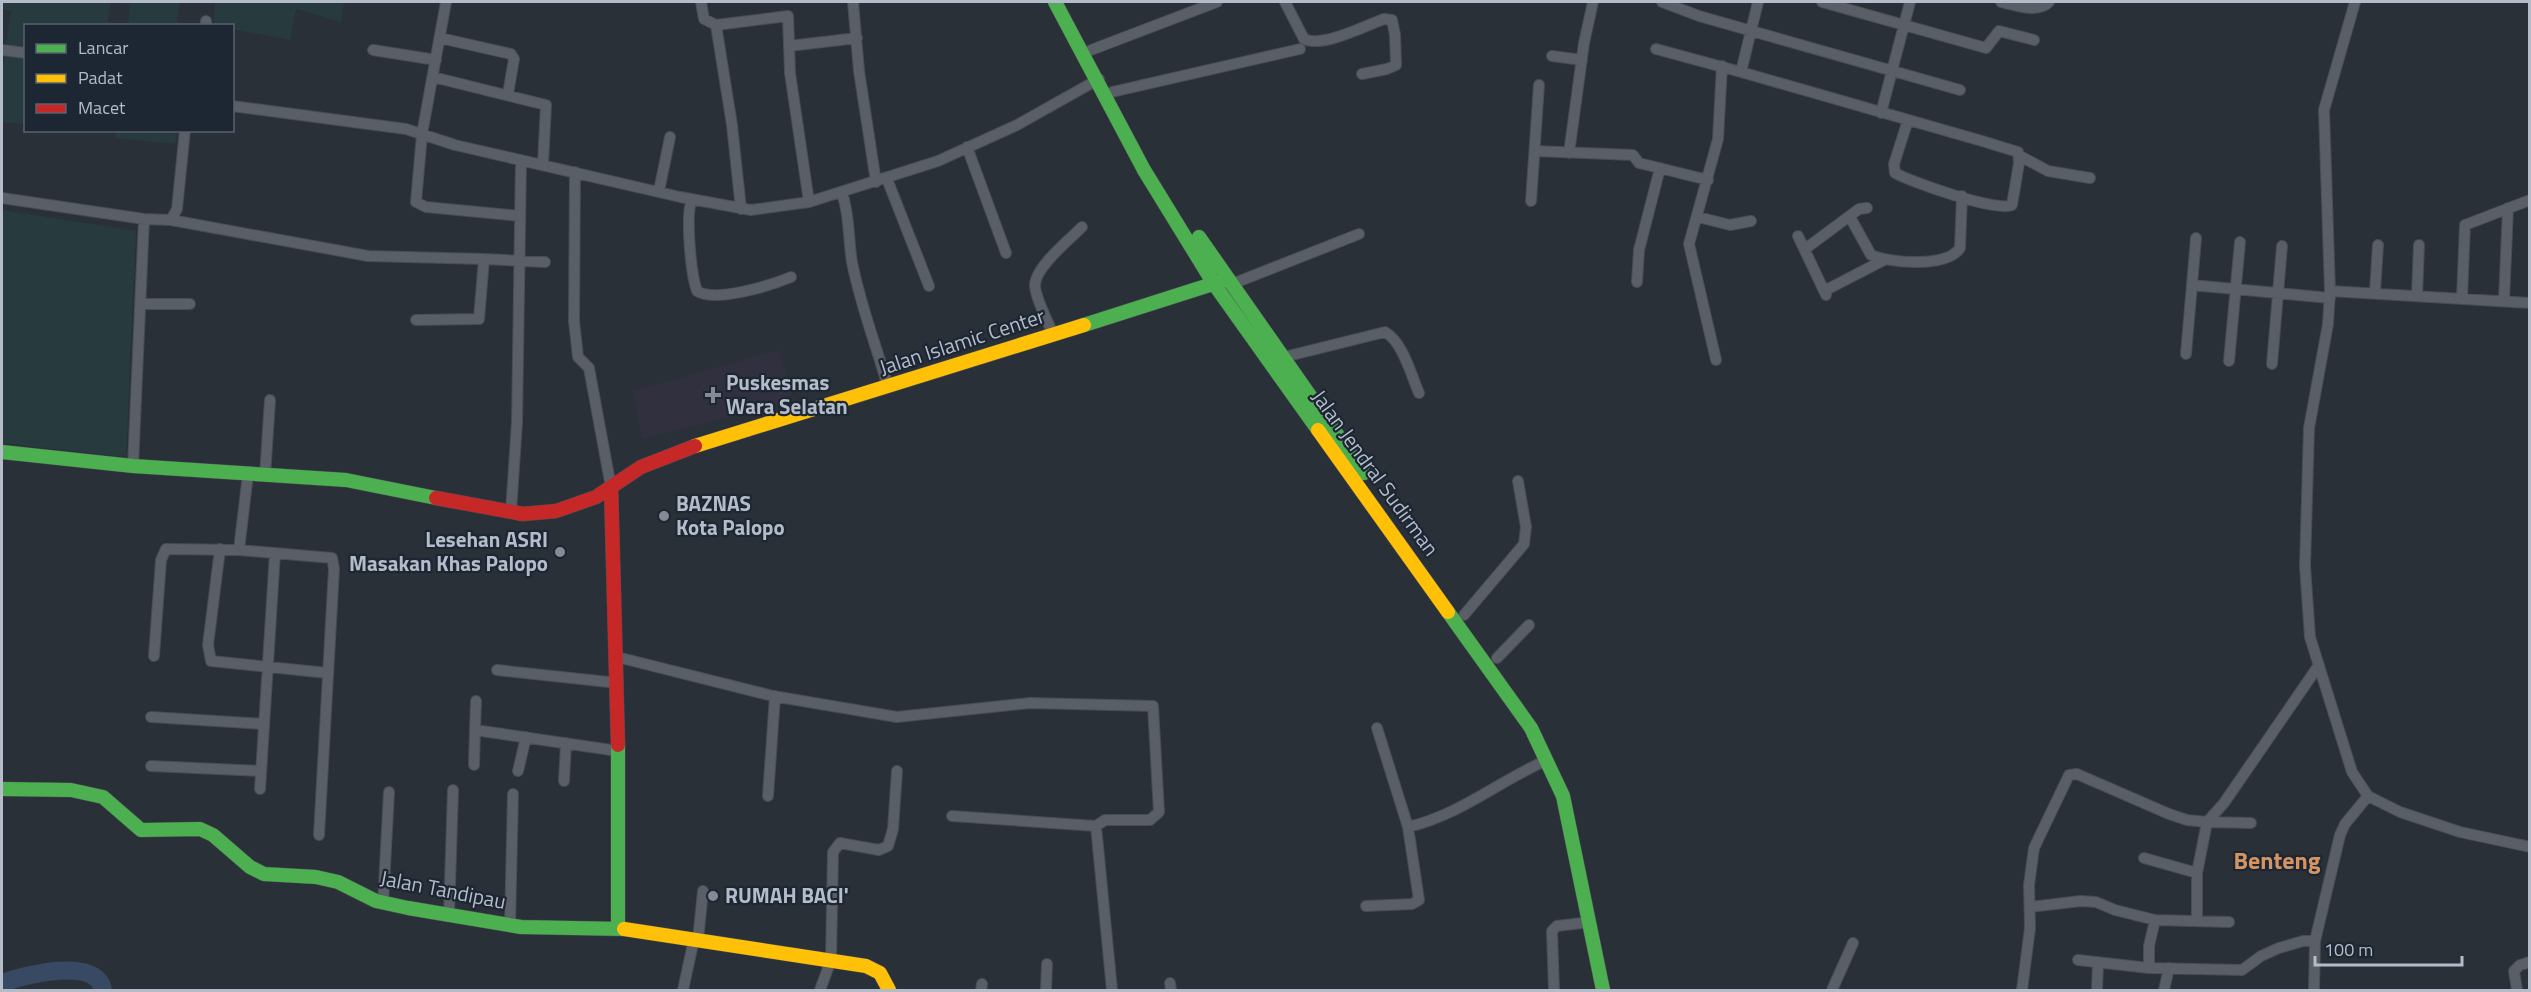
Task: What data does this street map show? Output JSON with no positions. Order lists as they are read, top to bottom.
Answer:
{
  "streets": {
    "main road": ["Jalan Islamic Center", "Jalan Jendral Sudirman", "Jalan Tandipau"]
  },
  "crossings": [
    ["Jalan Islamic Center", "Jalan Jendral Sudirman"]
  ],
  "districts": ["Benteng"],
  "places": {
    "health": ["Puskesmas Wara Selatan"],
    "other": ["BAZNAS Kota Palopo", "Lesehan ASRI Masakan Khas Palopo", "RUMAH BACI'"]
  },
  "legend": ["Lancar", "Padat", "Macet"],
  "scale_bar": "100 m"
}
